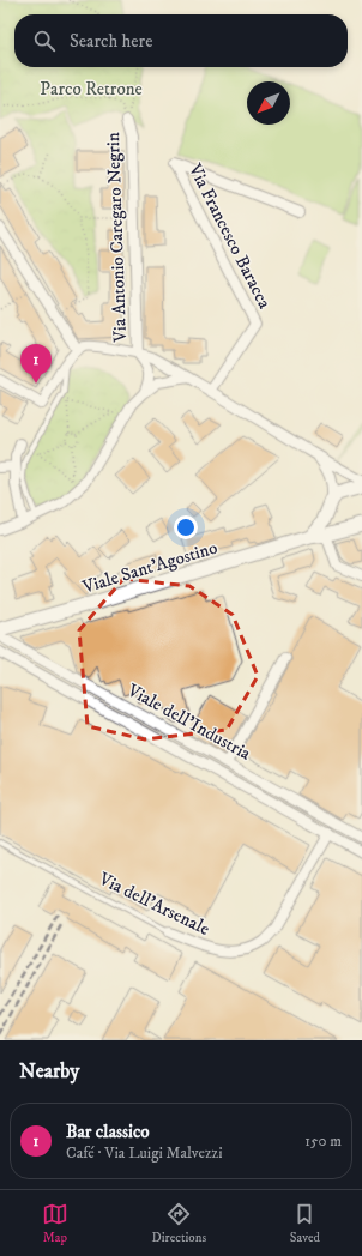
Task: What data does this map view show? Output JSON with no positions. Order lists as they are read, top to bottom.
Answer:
{
  "streets": {
    "main road": ["Viale Sant'Agostino"],
    "street": [
      "Via Francesco Baracca",
      "Via Antonio Caregaro Negrin",
      "Viale dell'Industria",
      "Via dell'Arsenale"
    ]
  },
  "crossings": [
    ["Viale dell'Industria", "Via dell'Arsenale"]
  ],
  "parks": ["Parco Retrone"],
  "north": "bottom left",
  "page": {
    "search": "Search here",
    "pins": "1",
    "heading": "Nearby",
    "list": [
      {
        "mark": "1",
        "name": "Bar classico",
        "note": "Café · Via Luigi Malvezzi",
        "value": "150 m"
      }
    ],
    "nav": ["Map", "Directions", "Saved"]
  }
}
